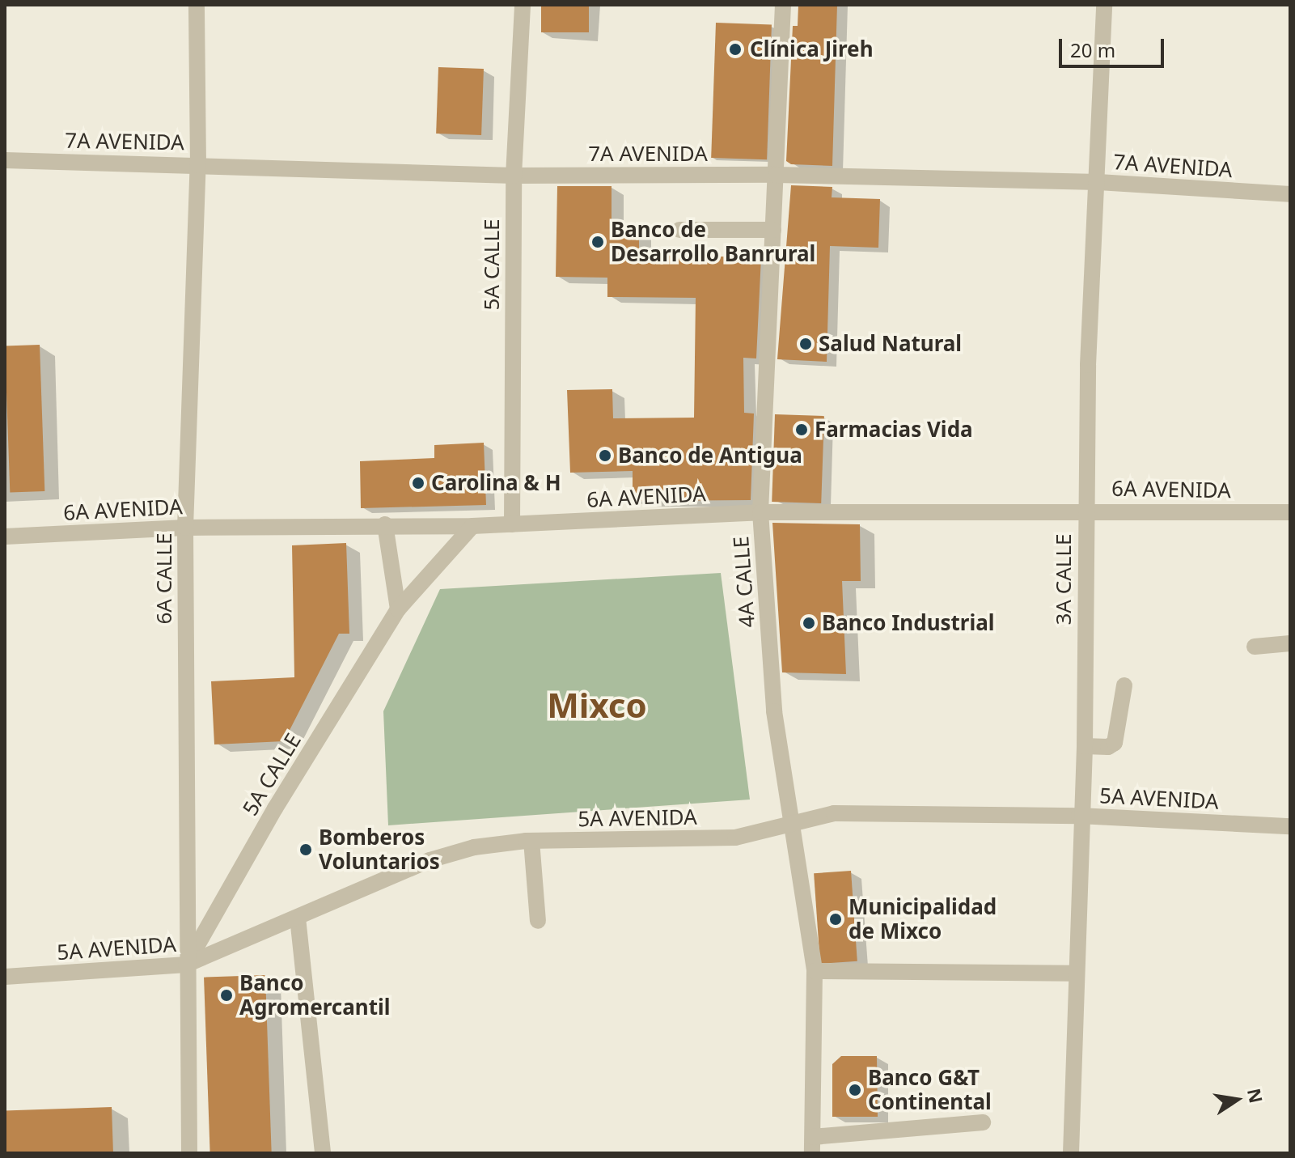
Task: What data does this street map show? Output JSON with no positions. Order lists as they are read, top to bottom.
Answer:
{
  "streets": {
    "street": [
      "7A AVENIDA",
      "5A CALLE",
      "6A AVENIDA",
      "6A CALLE",
      "3A CALLE",
      "4A CALLE",
      "5A AVENIDA"
    ]
  },
  "crossings": [
    ["7A AVENIDA", "5A CALLE"],
    ["7A AVENIDA", "6A CALLE"],
    ["7A AVENIDA", "3A CALLE"],
    ["7A AVENIDA", "4A CALLE"],
    ["5A CALLE", "6A AVENIDA"],
    ["5A CALLE", "6A CALLE"],
    ["5A CALLE", "5A AVENIDA"],
    ["6A AVENIDA", "6A CALLE"],
    ["6A AVENIDA", "3A CALLE"],
    ["6A AVENIDA", "4A CALLE"],
    ["6A CALLE", "5A AVENIDA"],
    ["3A CALLE", "5A AVENIDA"],
    ["4A CALLE", "5A AVENIDA"]
  ],
  "districts": ["Mixco"],
  "places": [
    "Clínica Jireh",
    "Banco de Desarrollo Banrural",
    "Salud Natural",
    "Farmacias Vida",
    "Banco de Antigua",
    "Carolina & H",
    "Banco Industrial",
    "Bomberos Voluntarios",
    "Municipalidad de Mixco",
    "Banco Agromercantil",
    "Banco G&T Continental"
  ],
  "scale_bar": "20 m",
  "north": "right"
}
